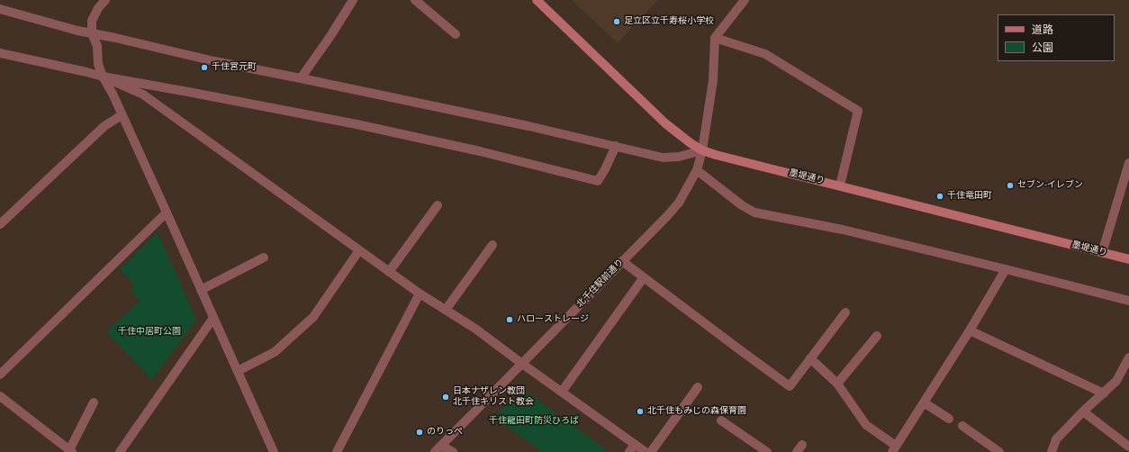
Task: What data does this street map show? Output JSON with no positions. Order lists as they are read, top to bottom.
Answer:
{
  "streets": {
    "main road": ["墨堤通り"],
    "street": ["北千住駅前通り"]
  },
  "crossings": [
    ["墨堤通り", "北千住駅前通り"]
  ],
  "parks": ["千住中居町公園", "千住龍田町防災ひろば"],
  "places": [
    "足立区立千寿桜小学校",
    "千住宮元町",
    "セブン-イレブン",
    "千住竜田町",
    "ハローストレージ",
    "日本ナザレン教団 北千住キリスト教会",
    "北千住もみじの森保育園",
    "のりっぺ"
  ],
  "legend": ["道路", "公園"]
}
